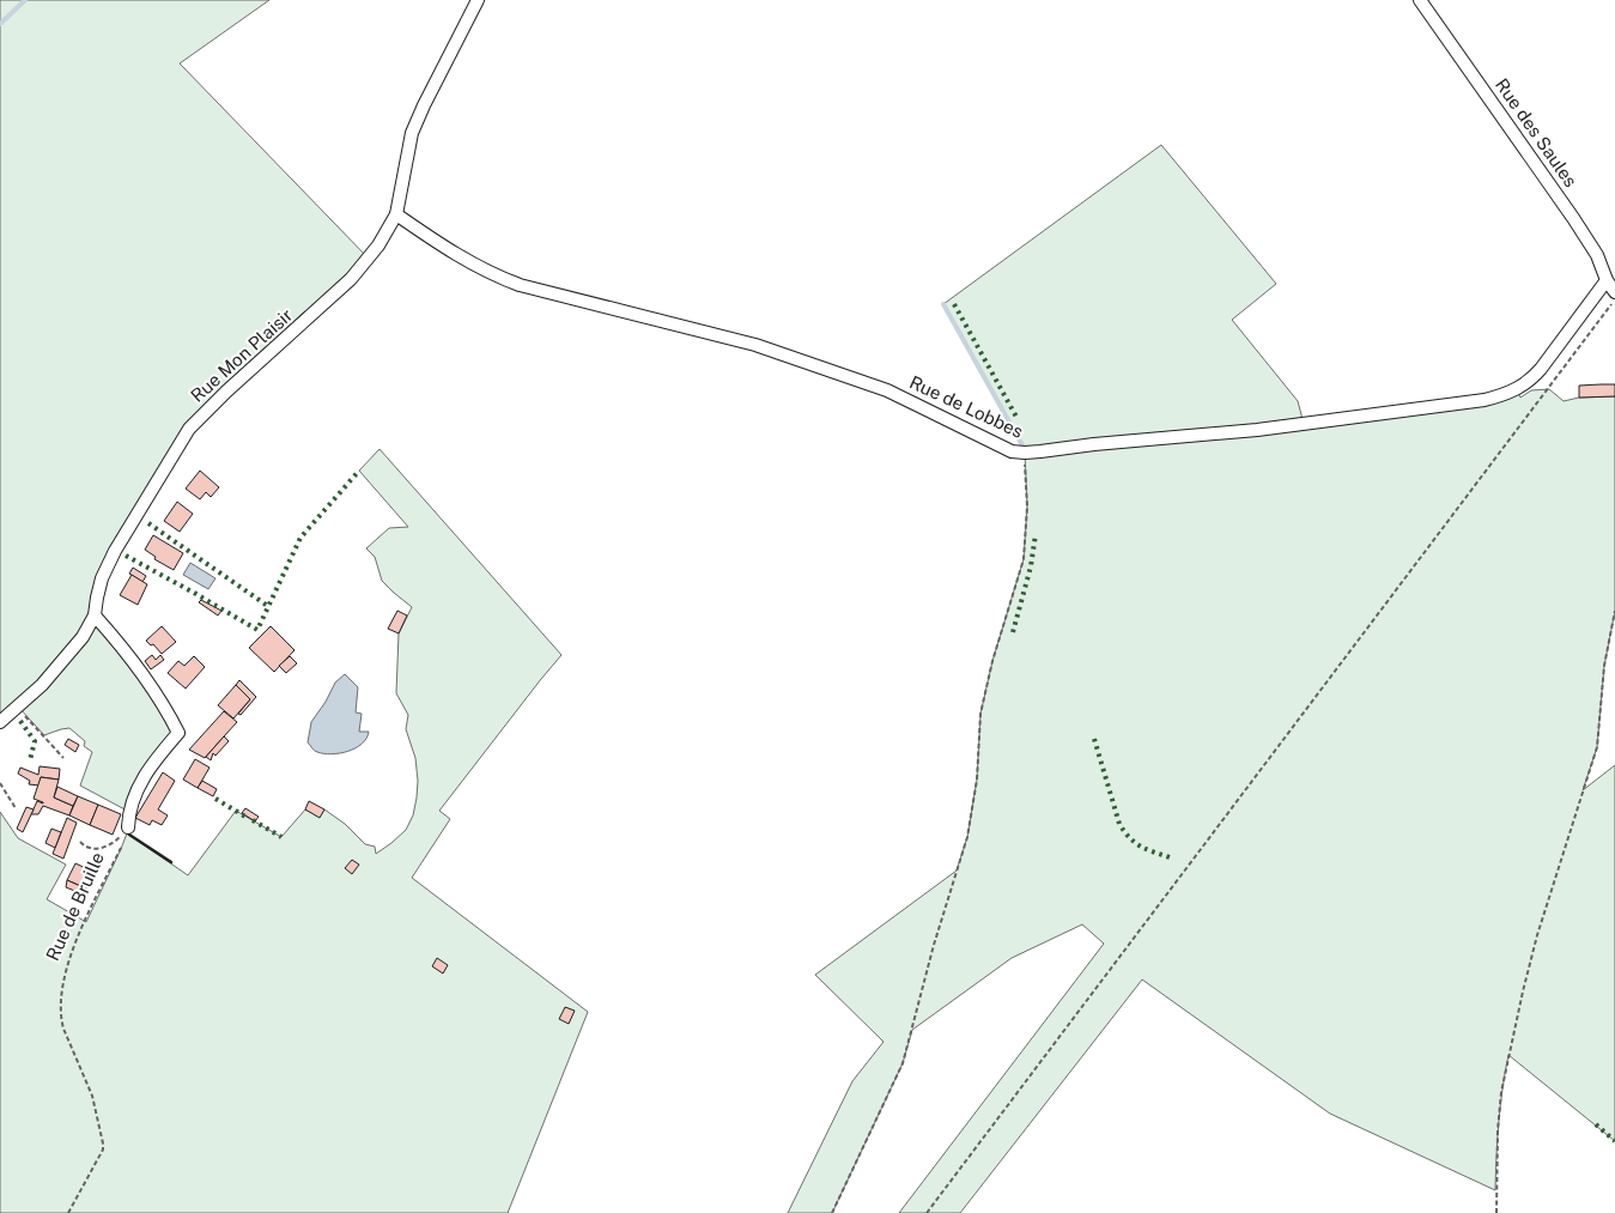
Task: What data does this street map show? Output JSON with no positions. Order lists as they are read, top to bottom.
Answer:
{
  "streets": {
    "street": ["Rue des Saules", "Rue Mon Plaisir", "Rue de Lobbes"],
    "path": ["Rue de Bruille"]
  },
  "crossings": [
    ["Rue des Saules", "Rue de Lobbes"],
    ["Rue Mon Plaisir", "Rue de Lobbes"]
  ]
}
